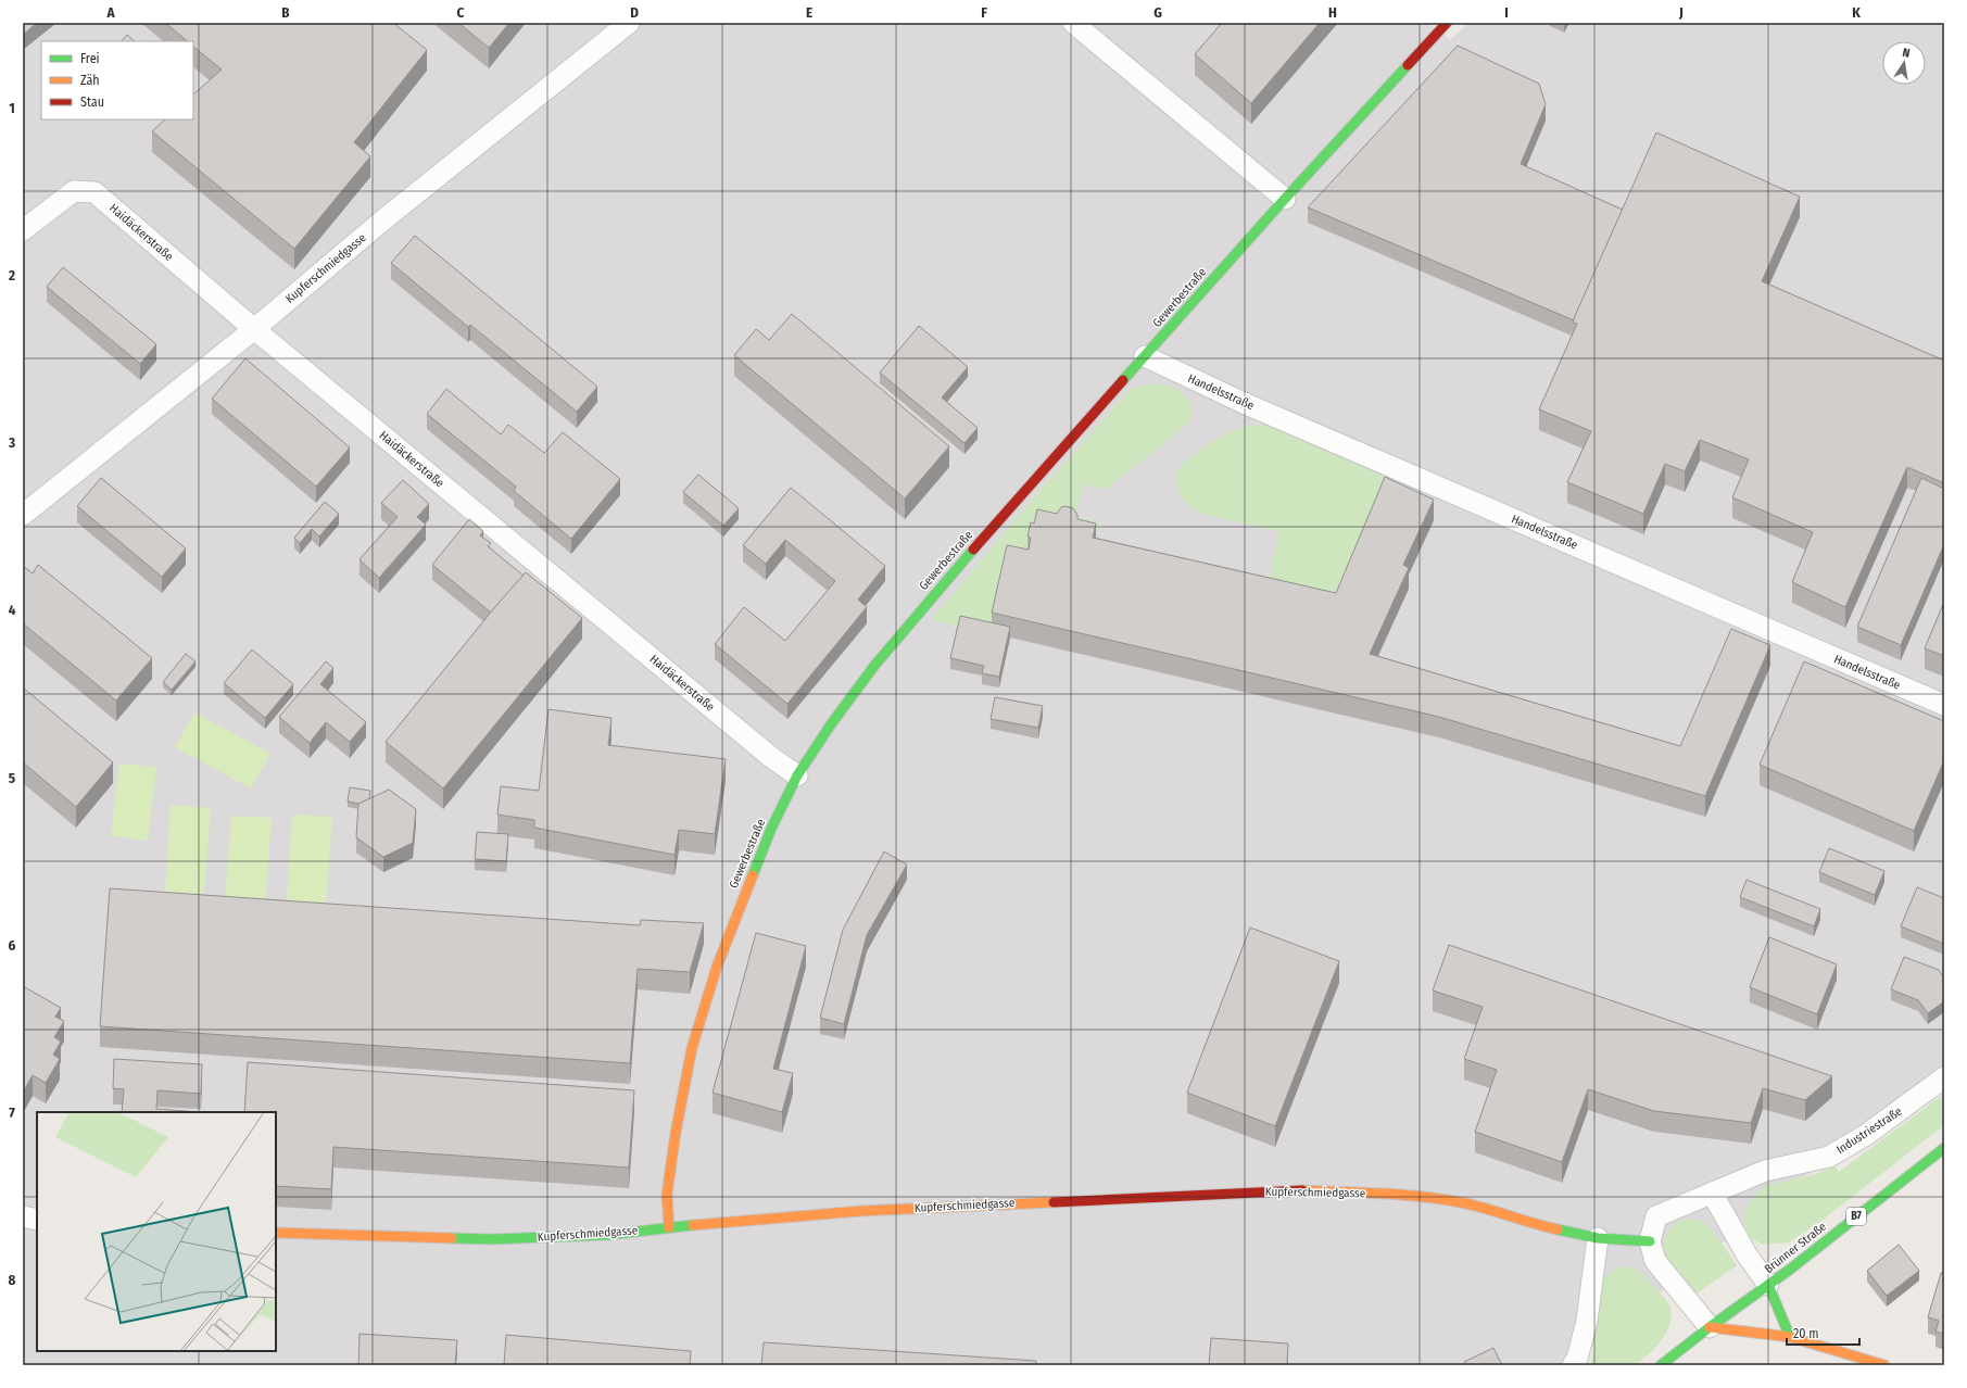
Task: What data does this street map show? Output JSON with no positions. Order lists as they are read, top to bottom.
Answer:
{
  "streets": {
    "street": [
      "Haidäckerstraße",
      "Kupferschmiedgasse",
      "Gewerbestraße",
      "Handelsstraße",
      "Industriestraße",
      "B7",
      "Brünner Straße"
    ]
  },
  "crossings": [
    ["Haidäckerstraße", "Kupferschmiedgasse"],
    ["Haidäckerstraße", "Gewerbestraße"],
    ["Kupferschmiedgasse", "Gewerbestraße"],
    ["Gewerbestraße", "Handelsstraße"]
  ],
  "legend": ["Frei", "Zäh", "Stau"],
  "scale_bar": "20 m",
  "north": "top",
  "grid": {
    "columns": [
      "A",
      "B",
      "C",
      "D",
      "E",
      "F",
      "G",
      "H",
      "I",
      "J",
      "K"
    ],
    "rows": [
      "1",
      "2",
      "3",
      "4",
      "5",
      "6",
      "7",
      "8"
    ]
  }
}
